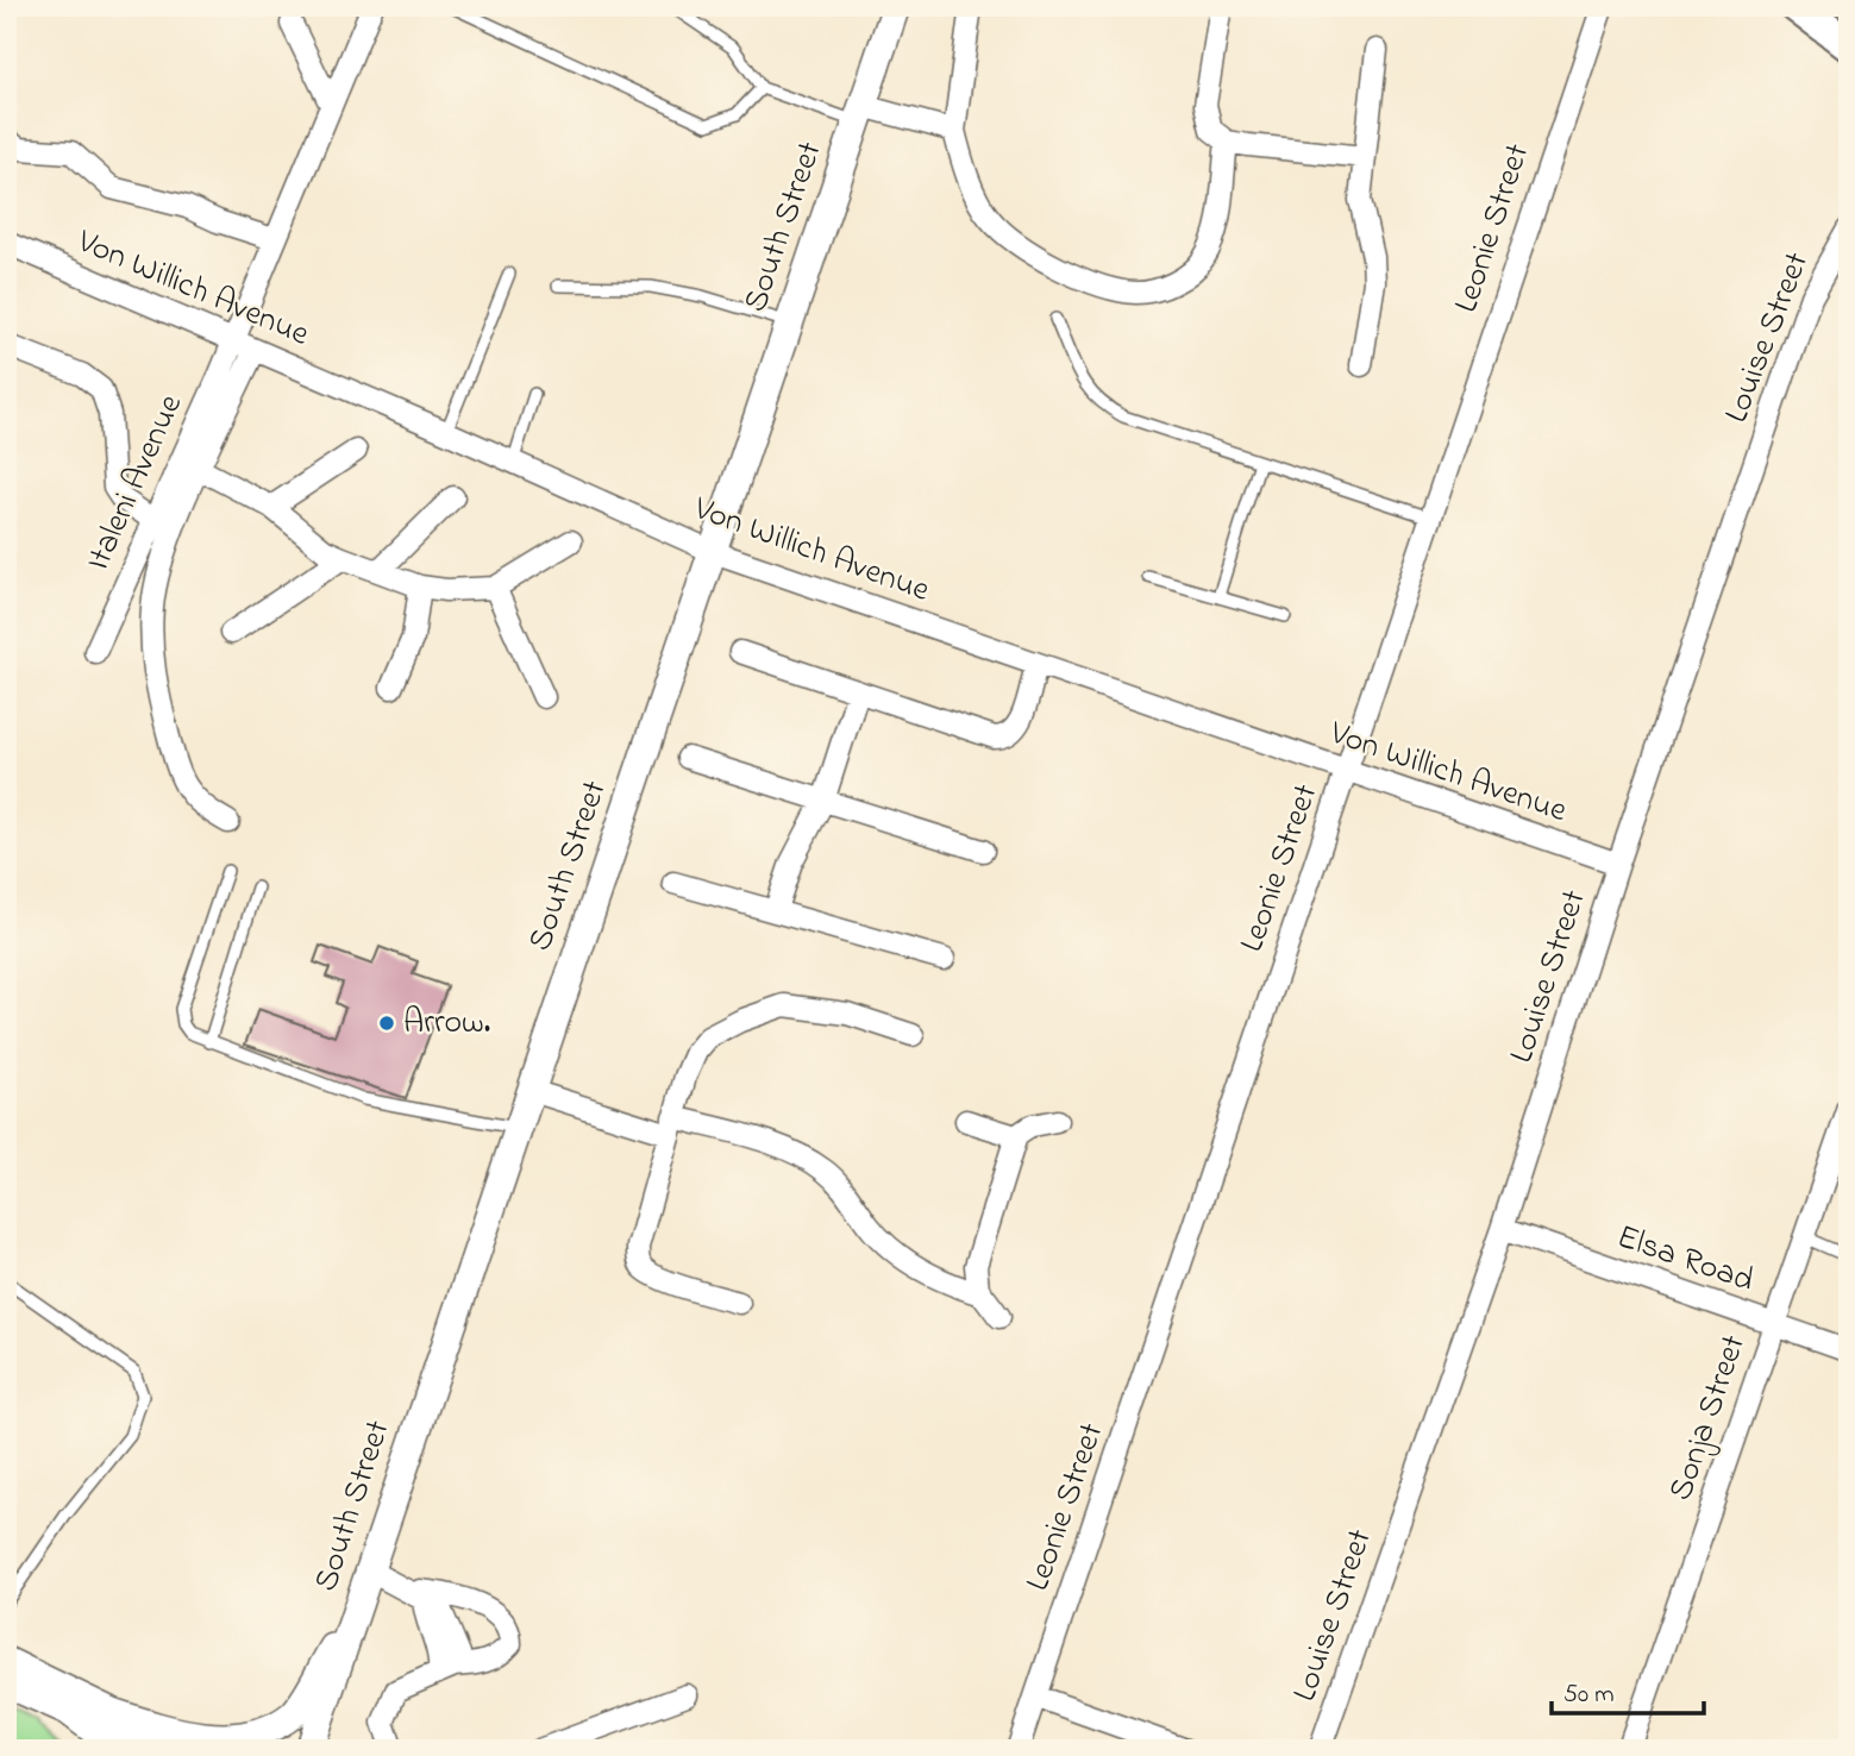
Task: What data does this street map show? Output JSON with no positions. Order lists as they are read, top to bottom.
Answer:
{
  "streets": {
    "street": [
      "South Street",
      "Leonie Street",
      "Von Willich Avenue",
      "Louise Street",
      "Italeni Avenue",
      "Elsa Road",
      "Sonja Street"
    ]
  },
  "crossings": [
    ["South Street", "Von Willich Avenue"],
    ["Leonie Street", "Von Willich Avenue"],
    ["Von Willich Avenue", "Louise Street"],
    ["Von Willich Avenue", "Italeni Avenue"],
    ["Louise Street", "Elsa Road"],
    ["Elsa Road", "Sonja Street"]
  ],
  "places": ["Arrow."],
  "scale_bar": "50 m"
}
